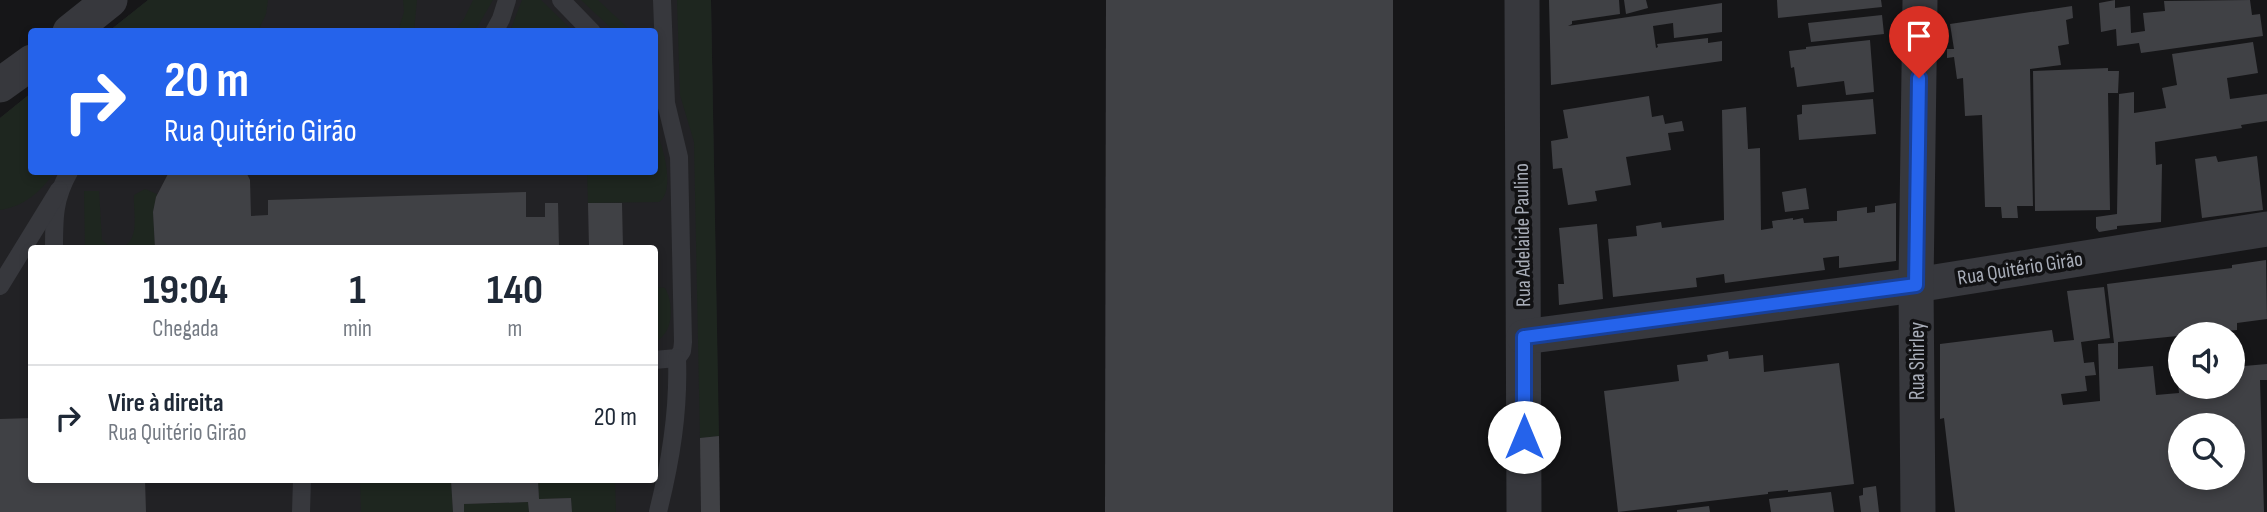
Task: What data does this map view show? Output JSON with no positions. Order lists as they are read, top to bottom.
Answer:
{
  "streets": {
    "street": ["Rua Adelaide Paulino", "Rua Quitério Girão", "Rua Shirley"]
  },
  "crossings": [
    ["Rua Adelaide Paulino", "Rua Quitério Girão"],
    ["Rua Quitério Girão", "Rua Shirley"]
  ],
  "page": {
    "turn": ["20 m", "Rua Quitério Girão"],
    "eta": [
      "19:04",
      "Chegada",
      "1",
      "min",
      "140",
      "m"
    ],
    "list": [
      {
        "name": "Vire à direita",
        "note": "Rua Quitério Girão",
        "value": "20 m"
      }
    ]
  }
}
